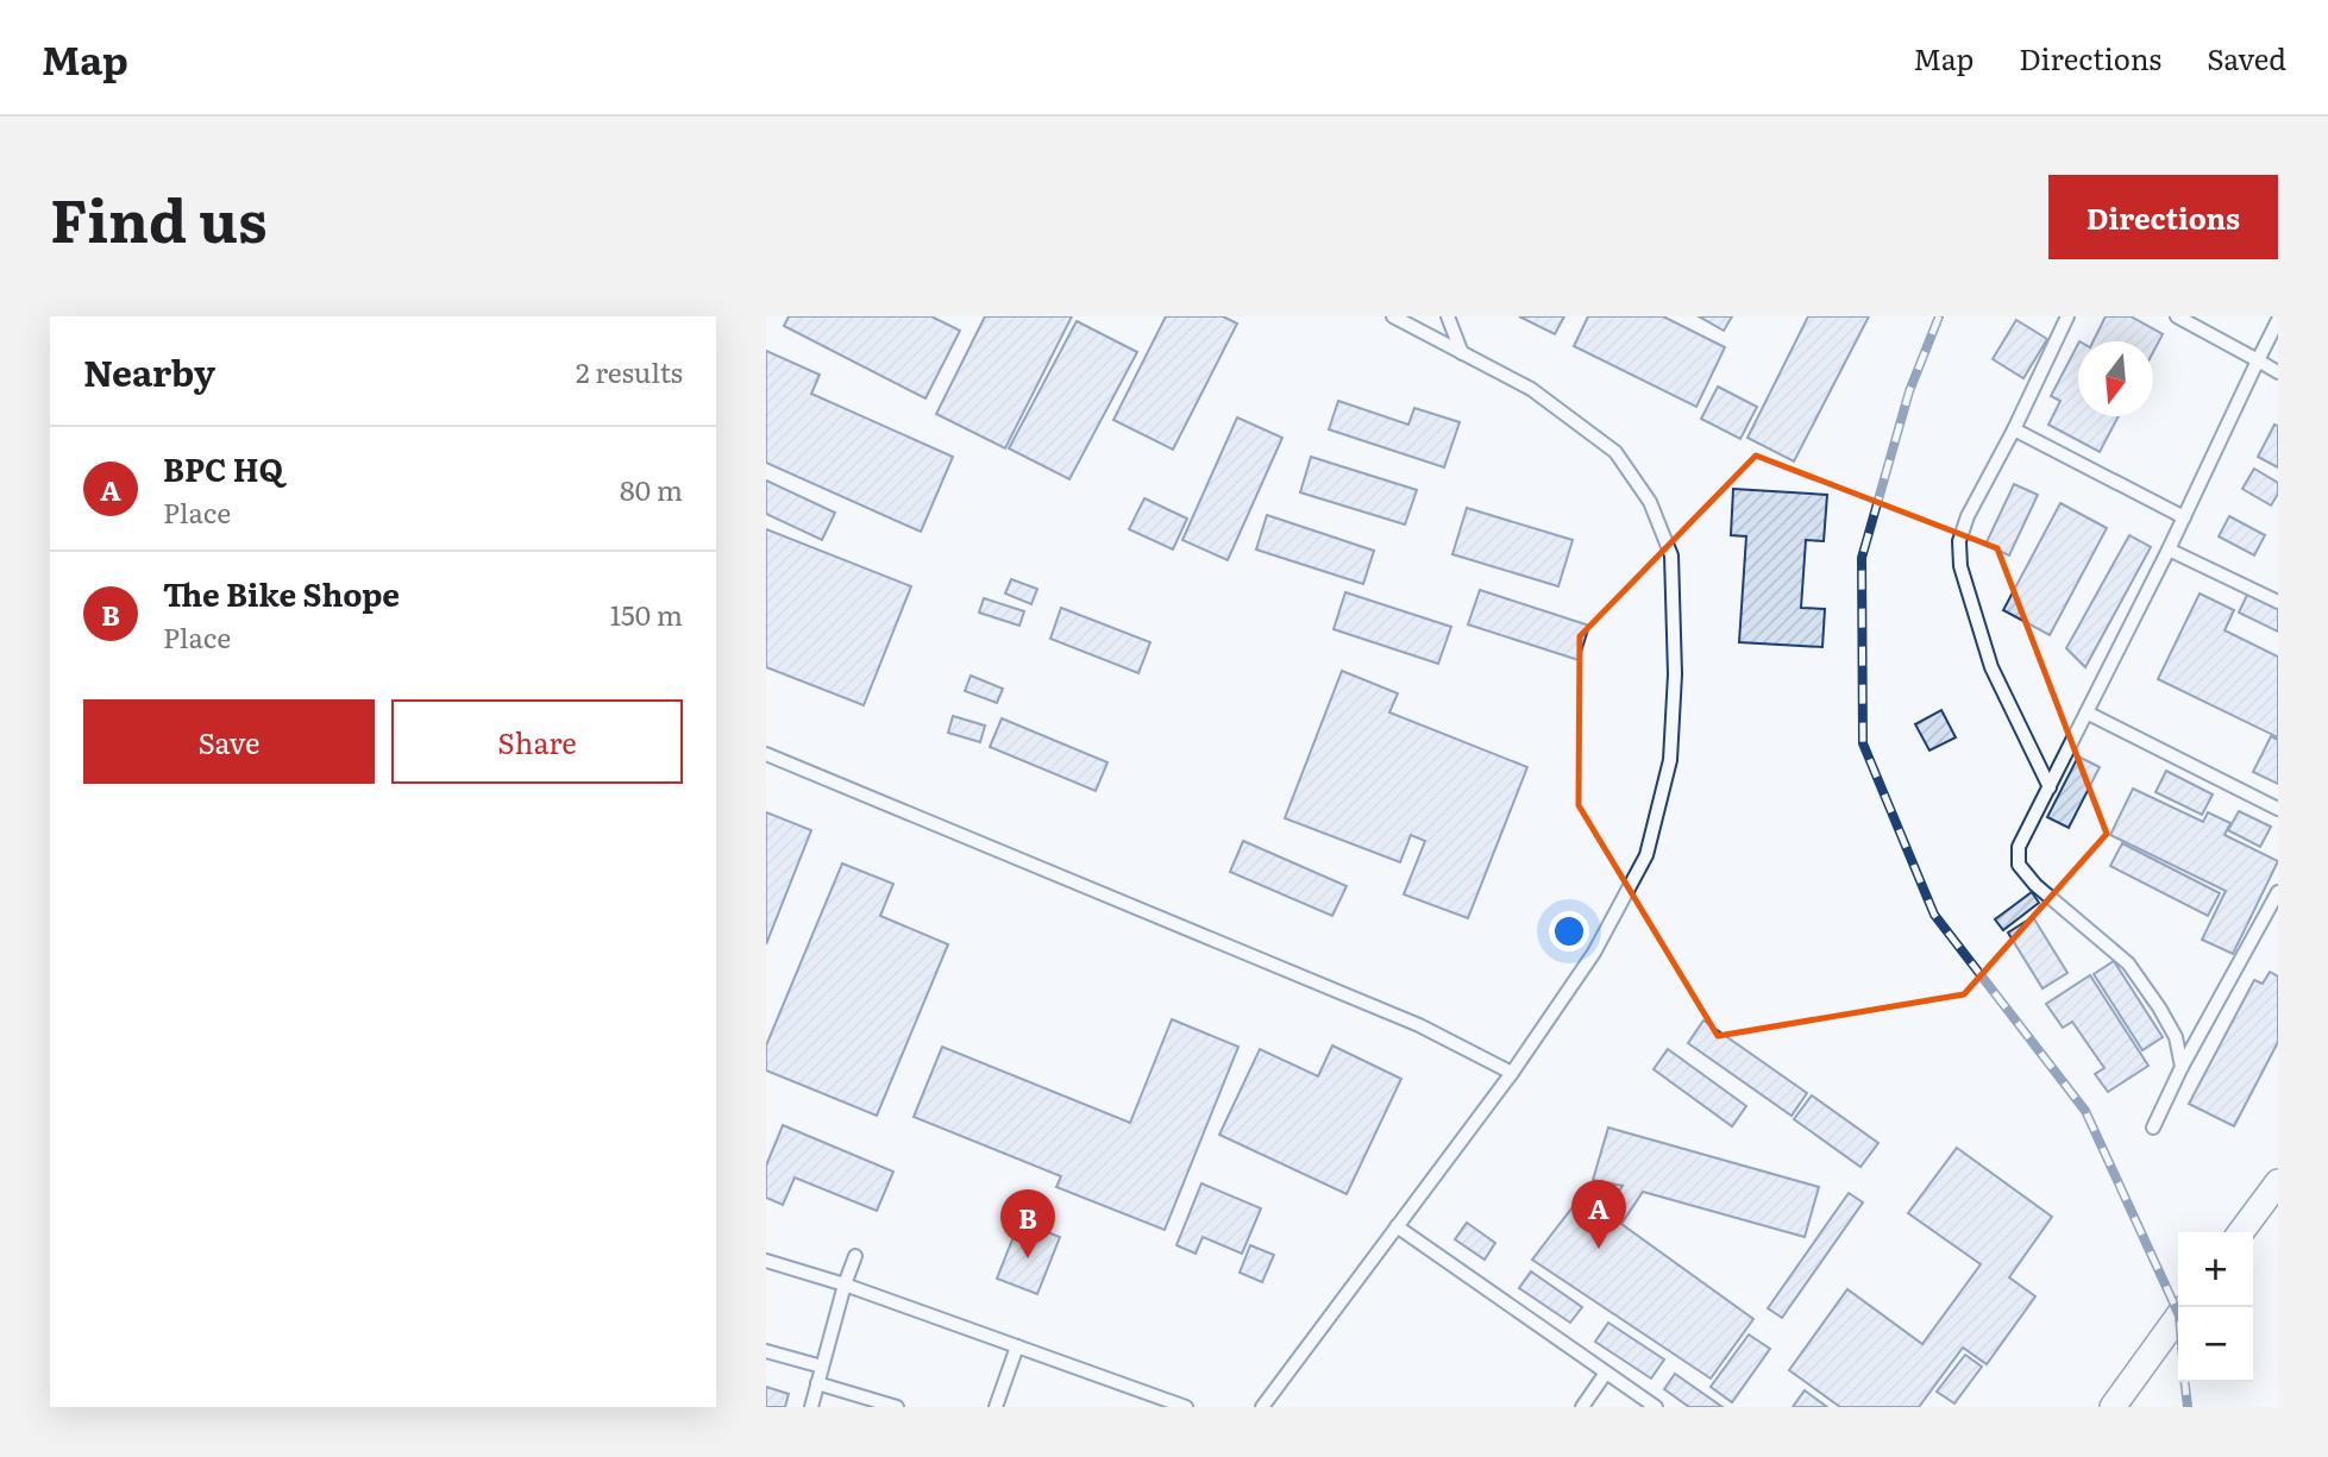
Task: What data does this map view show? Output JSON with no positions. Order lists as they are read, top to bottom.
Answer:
{
  "north": "bottom",
  "page": {
    "header": "Map",
    "nav": ["Map", "Directions", "Saved"],
    "title": "Find us",
    "buttons": [
      "Directions",
      ["Save", "Share"]
    ],
    "heading": ["Nearby", "2 results"],
    "list": [
      {
        "mark": "A",
        "name": "BPC HQ",
        "note": "Place",
        "value": "80 m"
      },
      {
        "mark": "B",
        "name": "The Bike Shope",
        "note": "Place",
        "value": "150 m"
      }
    ],
    "pins": ["A", "B"],
    "map_buttons": ["+", "−"]
  }
}
